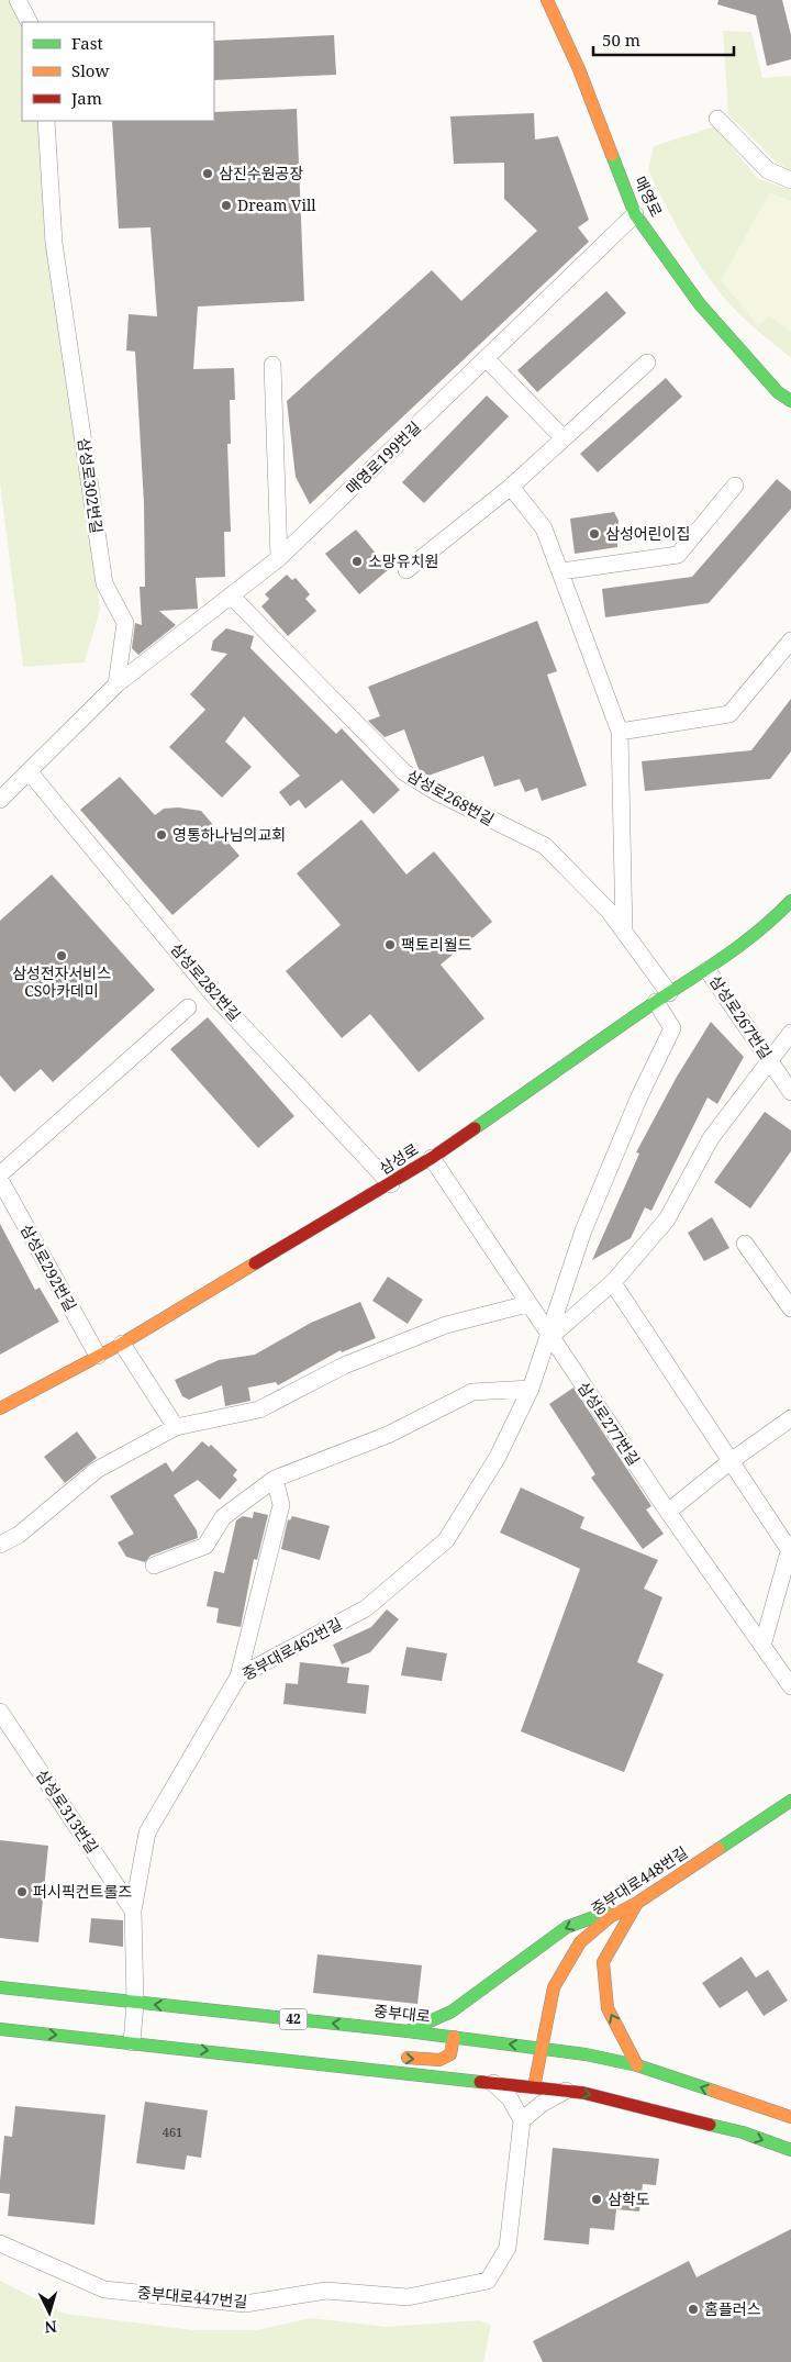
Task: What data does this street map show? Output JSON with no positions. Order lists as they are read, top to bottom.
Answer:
{
  "streets": {
    "street": [
      "매영로",
      "매영로199번길",
      "삼성로302번길",
      "삼성로268번길",
      "삼성로282번길",
      "삼성로267번길",
      "삼성로",
      "삼성로292번길",
      "삼성로277번길",
      "중부대로462번길",
      "삼성로313번길",
      "중부대로448번길",
      "중부대로",
      "42",
      "중부대로447번길"
    ]
  },
  "crossings": [
    ["매영로", "매영로199번길"],
    ["매영로199번길", "삼성로302번길"],
    ["매영로199번길", "삼성로268번길"],
    ["삼성로268번길", "삼성로"],
    ["삼성로268번길", "삼성로277번길"],
    ["삼성로268번길", "중부대로462번길"],
    ["삼성로282번길", "삼성로"],
    ["삼성로267번길", "삼성로"],
    ["삼성로", "삼성로292번길"],
    ["삼성로", "삼성로277번길"],
    ["삼성로277번길", "중부대로462번길"],
    ["중부대로462번길", "삼성로313번길"],
    ["중부대로462번길", "중부대로"],
    ["중부대로448번길", "중부대로"]
  ],
  "places": [
    "삼진수원공장",
    "Dream Vill",
    "삼성어린이집",
    "소망유치원",
    "영통하나님의교회",
    "팩토리월드",
    "삼성전자서비스 CS아카데미",
    "퍼시픽컨트롤즈",
    "삼학도",
    "홈플러스"
  ],
  "house_numbers": ["461"],
  "legend": ["Fast", "Slow", "Jam"],
  "scale_bar": "50 m",
  "north": "bottom"
}
